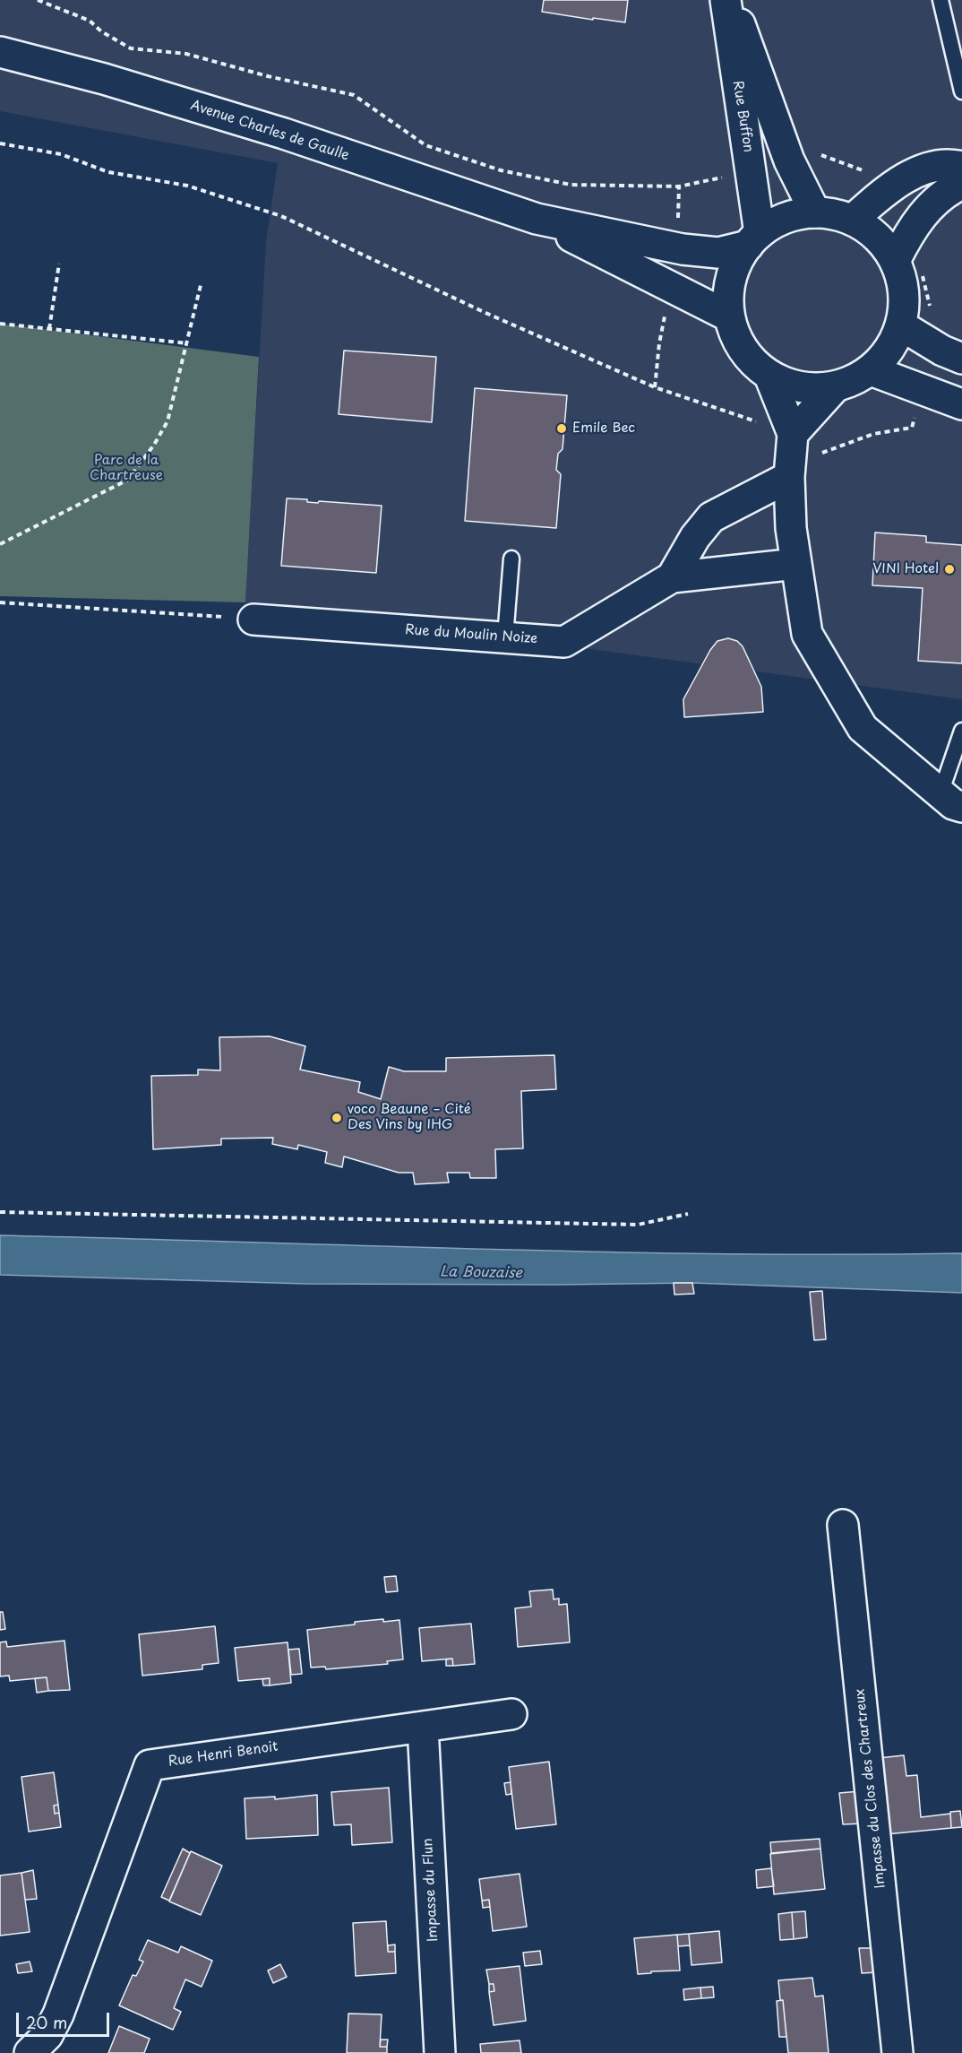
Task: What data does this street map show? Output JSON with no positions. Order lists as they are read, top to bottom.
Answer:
{
  "streets": {
    "street": [
      "Rue Buffon",
      "Avenue Charles de Gaulle",
      "Rue du Moulin Noize",
      "Rue Henri Benoit",
      "Impasse du Clos des Chartreux",
      "Impasse du Flun"
    ]
  },
  "crossings": [
    ["Rue Buffon", "Avenue Charles de Gaulle"],
    ["Rue Henri Benoit", "Impasse du Flun"]
  ],
  "water": ["La Bouzaise"],
  "parks": ["Parc de la Chartreuse"],
  "places": ["Emile Bec", "VINI Hotel", "voco Beaune – Cité Des Vins by IHG"],
  "scale_bar": "20 m"
}
